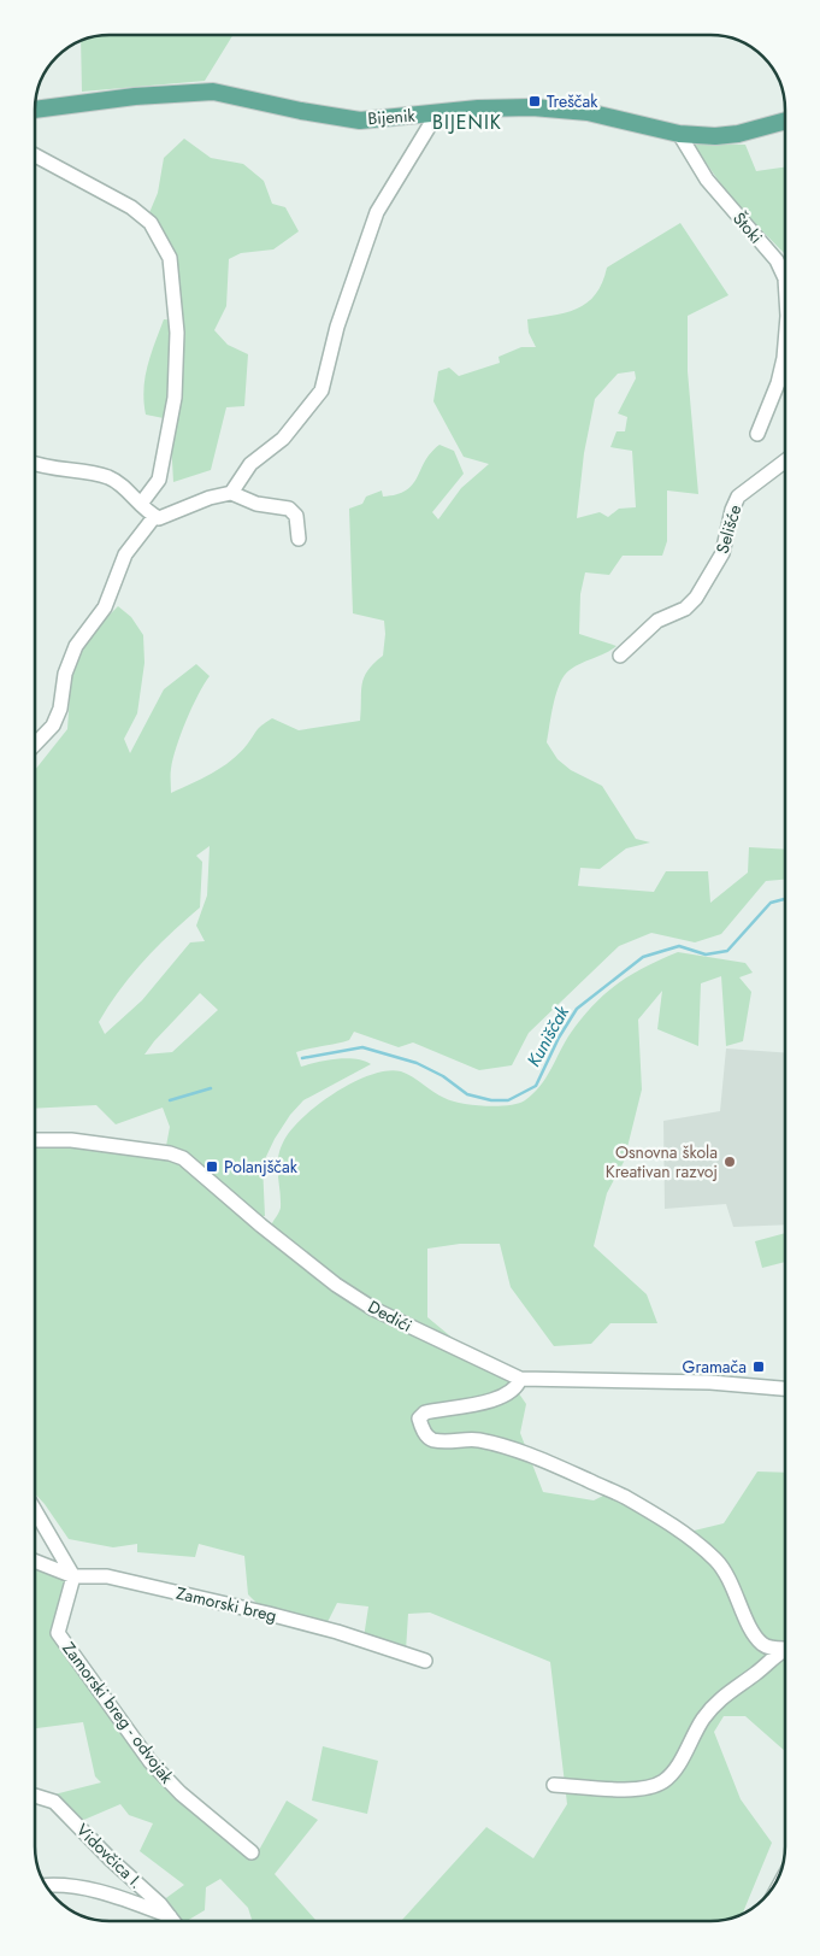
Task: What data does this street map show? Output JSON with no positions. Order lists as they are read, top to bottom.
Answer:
{
  "streets": {
    "main road": ["Bijenik"],
    "street": [
      "Štoki",
      "Selišće",
      "Dedići",
      "Zamorski breg",
      "Zamorski breg - odvojak",
      "Vidovčica I."
    ]
  },
  "crossings": [
    ["Bijenik", "Štoki"],
    ["Zamorski breg", "Zamorski breg - odvojak"]
  ],
  "districts": ["BIJENIK"],
  "water": ["Kuniščak"],
  "places": {
    "transit": ["Treščak", "Polanjščak", "Gramača"],
    "other": ["Osnovna škola Kreativan razvoj"]
  }
}
